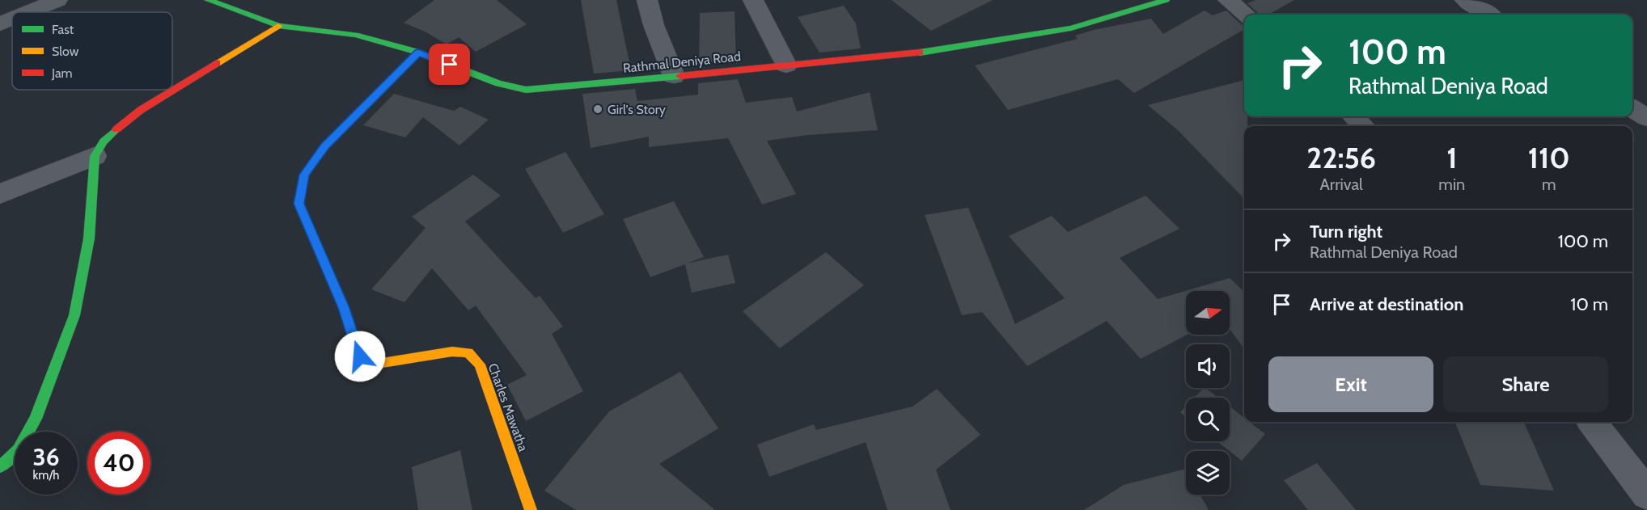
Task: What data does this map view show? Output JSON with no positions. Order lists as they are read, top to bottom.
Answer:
{
  "streets": {
    "street": ["Rathmal Deniya Road", "Charles Mawatha"]
  },
  "crossings": [
    ["Rathmal Deniya Road", "Charles Mawatha"]
  ],
  "places": ["Girl's Story"],
  "legend": ["Fast", "Slow", "Jam"],
  "north": "right",
  "page": {
    "turn": ["100 m", "Rathmal Deniya Road"],
    "eta": [
      "22:56",
      "Arrival",
      "1",
      "min",
      "110",
      "m"
    ],
    "list": [
      {
        "name": "Turn right",
        "note": "Rathmal Deniya Road",
        "value": "100 m"
      },
      {
        "name": "Arrive at destination",
        "value": "10 m"
      }
    ],
    "buttons": ["Exit", "Share"],
    "speed": "36 km/h",
    "limit": "40"
  }
}
